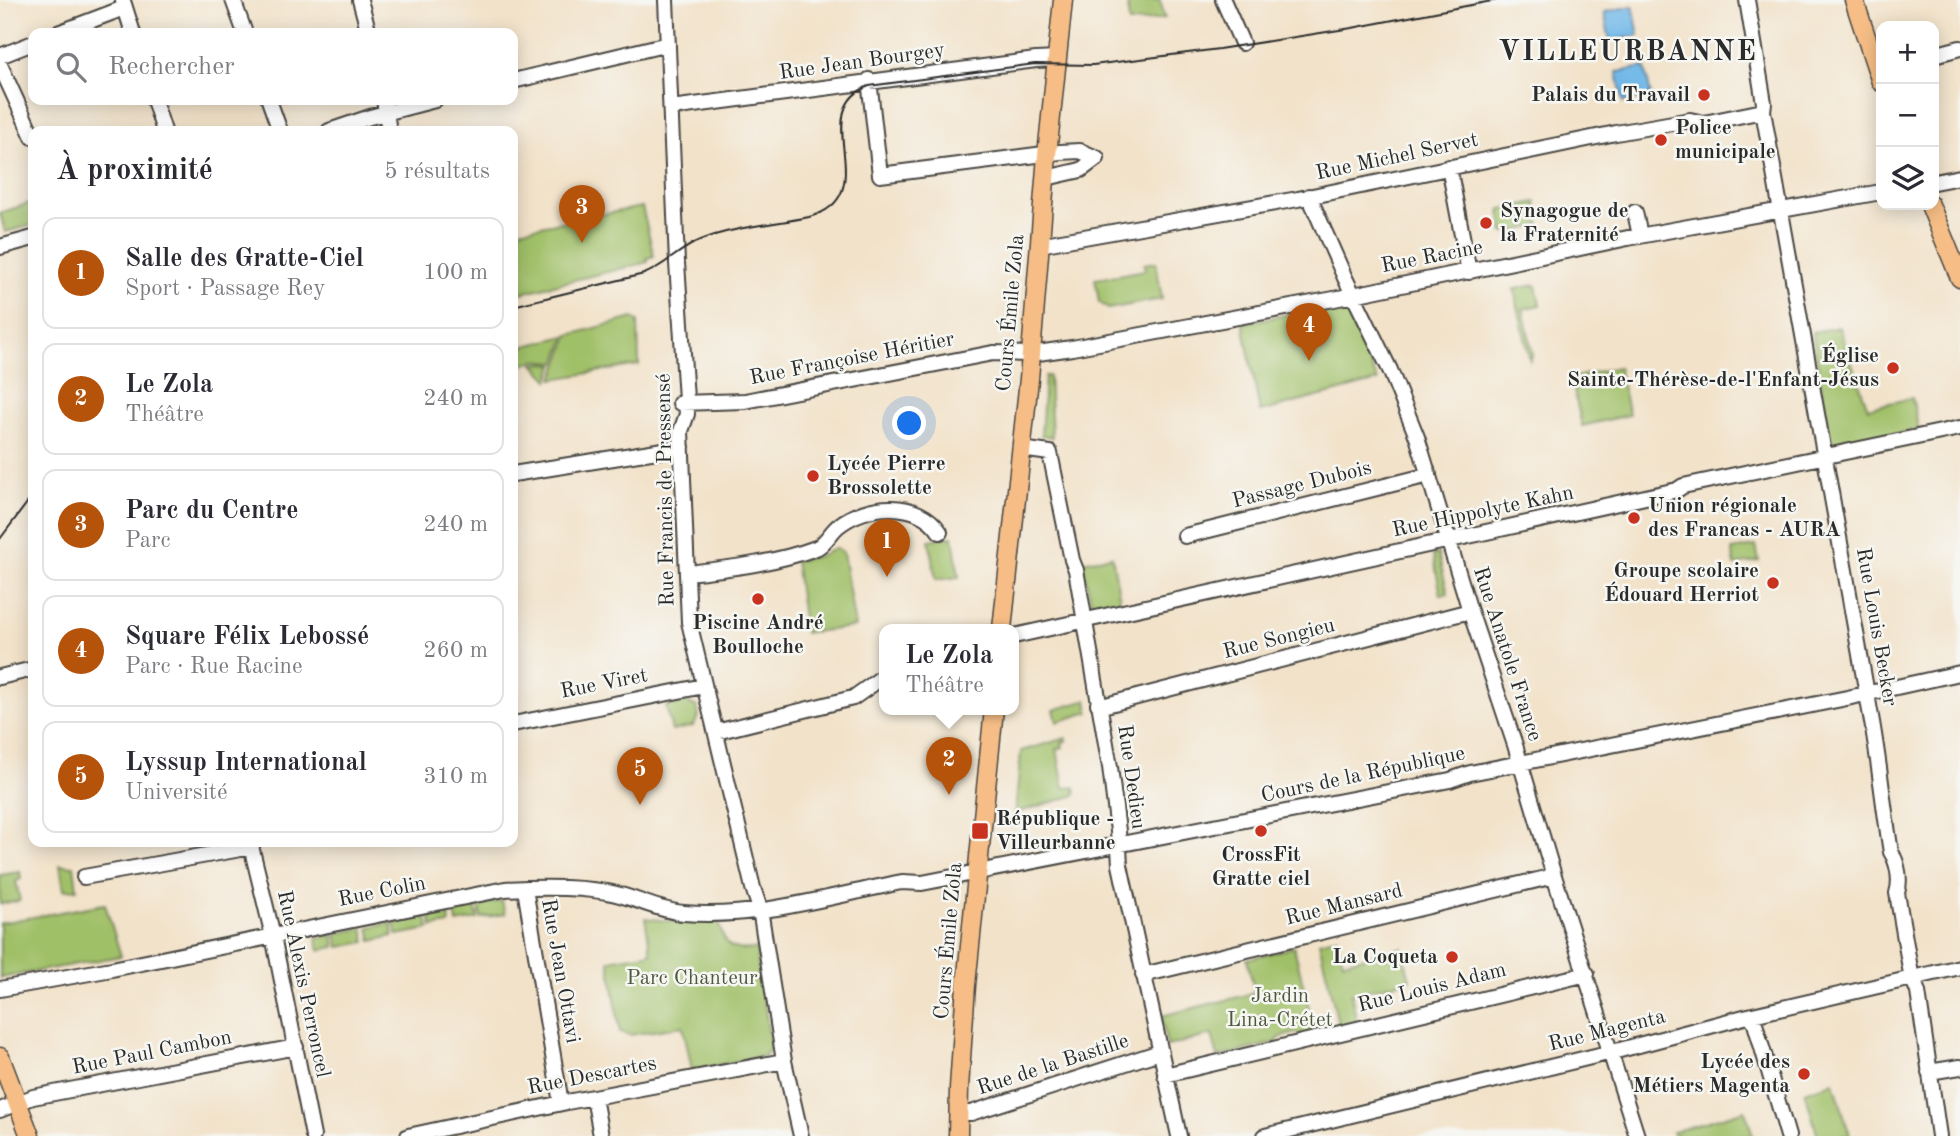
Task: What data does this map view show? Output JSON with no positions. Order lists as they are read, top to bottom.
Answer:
{
  "streets": {
    "main road": ["Cours Émile Zola"],
    "street": [
      "Rue Jean Bourgey",
      "Rue Michel Servet",
      "Rue Racine",
      "Rue Françoise Héritier",
      "Passage Dubois",
      "Rue Francis de Pressensé",
      "Rue Hippolyte Kahn",
      "Rue Louis Becker",
      "Rue Songieu",
      "Rue Anatole France",
      "Rue Viret",
      "Cours de la République",
      "Rue Dedieu",
      "Rue Colin",
      "Rue Mansard",
      "Rue Jean Ottavi",
      "Rue Alexis Perroncel",
      "Rue Louis Adam",
      "Rue Magenta",
      "Rue Paul Cambon",
      "Rue de la Bastille",
      "Rue Descartes"
    ]
  },
  "crossings": [
    ["Rue Jean Bourgey", "Cours Émile Zola"],
    ["Rue Jean Bourgey", "Rue Francis de Pressensé"],
    ["Rue Michel Servet", "Cours Émile Zola"],
    ["Rue Michel Servet", "Rue Louis Becker"],
    ["Rue Michel Servet", "Rue Anatole France"],
    ["Rue Racine", "Cours Émile Zola"],
    ["Rue Racine", "Rue Françoise Héritier"],
    ["Rue Racine", "Rue Louis Becker"],
    ["Rue Racine", "Rue Anatole France"],
    ["Cours Émile Zola", "Rue Françoise Héritier"],
    ["Cours Émile Zola", "Cours de la République"],
    ["Cours Émile Zola", "Rue Dedieu"],
    ["Cours Émile Zola", "Rue de la Bastille"],
    ["Rue Françoise Héritier", "Rue Francis de Pressensé"],
    ["Passage Dubois", "Rue Anatole France"],
    ["Rue Francis de Pressensé", "Rue Viret"],
    ["Rue Francis de Pressensé", "Cours de la République"],
    ["Rue Francis de Pressensé", "Rue Colin"],
    ["Rue Francis de Pressensé", "Rue Descartes"],
    ["Rue Hippolyte Kahn", "Rue Louis Becker"],
    ["Rue Hippolyte Kahn", "Rue Anatole France"],
    ["Rue Hippolyte Kahn", "Rue Dedieu"],
    ["Rue Louis Becker", "Cours de la République"],
    ["Rue Louis Becker", "Rue Magenta"],
    ["Rue Songieu", "Rue Anatole France"],
    ["Rue Songieu", "Rue Dedieu"],
    ["Rue Anatole France", "Cours de la République"],
    ["Rue Anatole France", "Rue Mansard"],
    ["Rue Anatole France", "Rue Louis Adam"],
    ["Rue Anatole France", "Rue Magenta"],
    ["Cours de la République", "Rue Dedieu"],
    ["Cours de la République", "Rue Colin"],
    ["Rue Dedieu", "Rue Mansard"],
    ["Rue Dedieu", "Rue Louis Adam"],
    ["Rue Dedieu", "Rue de la Bastille"],
    ["Rue Colin", "Rue Jean Ottavi"],
    ["Rue Colin", "Rue Alexis Perroncel"],
    ["Rue Jean Ottavi", "Rue Descartes"],
    ["Rue Alexis Perroncel", "Rue Paul Cambon"]
  ],
  "districts": ["VILLEURBANNE"],
  "parks": ["Parc Chanteur", "Jardin Lina-Crétet"],
  "places": {
    "other": [
      "Palais du Travail",
      "Police municipale",
      "Synagogue de la Fraternité",
      "Église Sainte-Thérèse-de-l'Enfant-Jésus",
      "Lycée Pierre Brossolette",
      "Union régionale des Francas - AURA",
      "Groupe scolaire Édouard Herriot",
      "Piscine André Boulloche",
      "CrossFit Gratte ciel",
      "La Coqueta",
      "Lycée des Métiers Magenta"
    ],
    "transit": ["République - Villeurbanne"]
  },
  "page": {
    "map_buttons": ["+", "−"],
    "search": "Rechercher",
    "heading": ["À proximité", "5 résultats"],
    "pins": [
      "3",
      "4",
      "1",
      "2",
      "5"
    ],
    "list": [
      {
        "mark": "1",
        "name": "Salle des Gratte-Ciel",
        "note": "Sport · Passage Rey",
        "value": "100 m"
      },
      {
        "mark": "2",
        "name": "Le Zola",
        "note": "Théâtre",
        "value": "240 m"
      },
      {
        "mark": "3",
        "name": "Parc du Centre",
        "note": "Parc",
        "value": "240 m"
      },
      {
        "mark": "4",
        "name": "Square Félix Lebossé",
        "note": "Parc · Rue Racine",
        "value": "260 m"
      },
      {
        "mark": "5",
        "name": "Lyssup International",
        "note": "Université",
        "value": "310 m"
      }
    ],
    "popup": ["Le Zola", "Théâtre"]
  }
}
